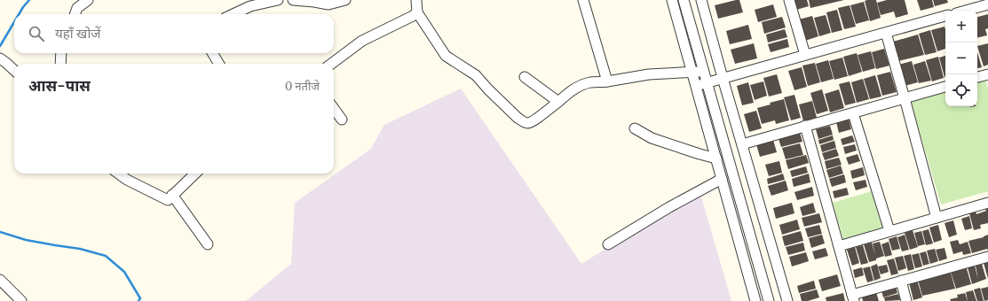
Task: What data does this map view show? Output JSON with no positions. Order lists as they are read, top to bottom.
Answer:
{
  "page": {
    "map_buttons": ["+", "−"],
    "search": "यहाँ खोजें",
    "heading": ["आस-पास", "0 नतीजे"]
  }
}
